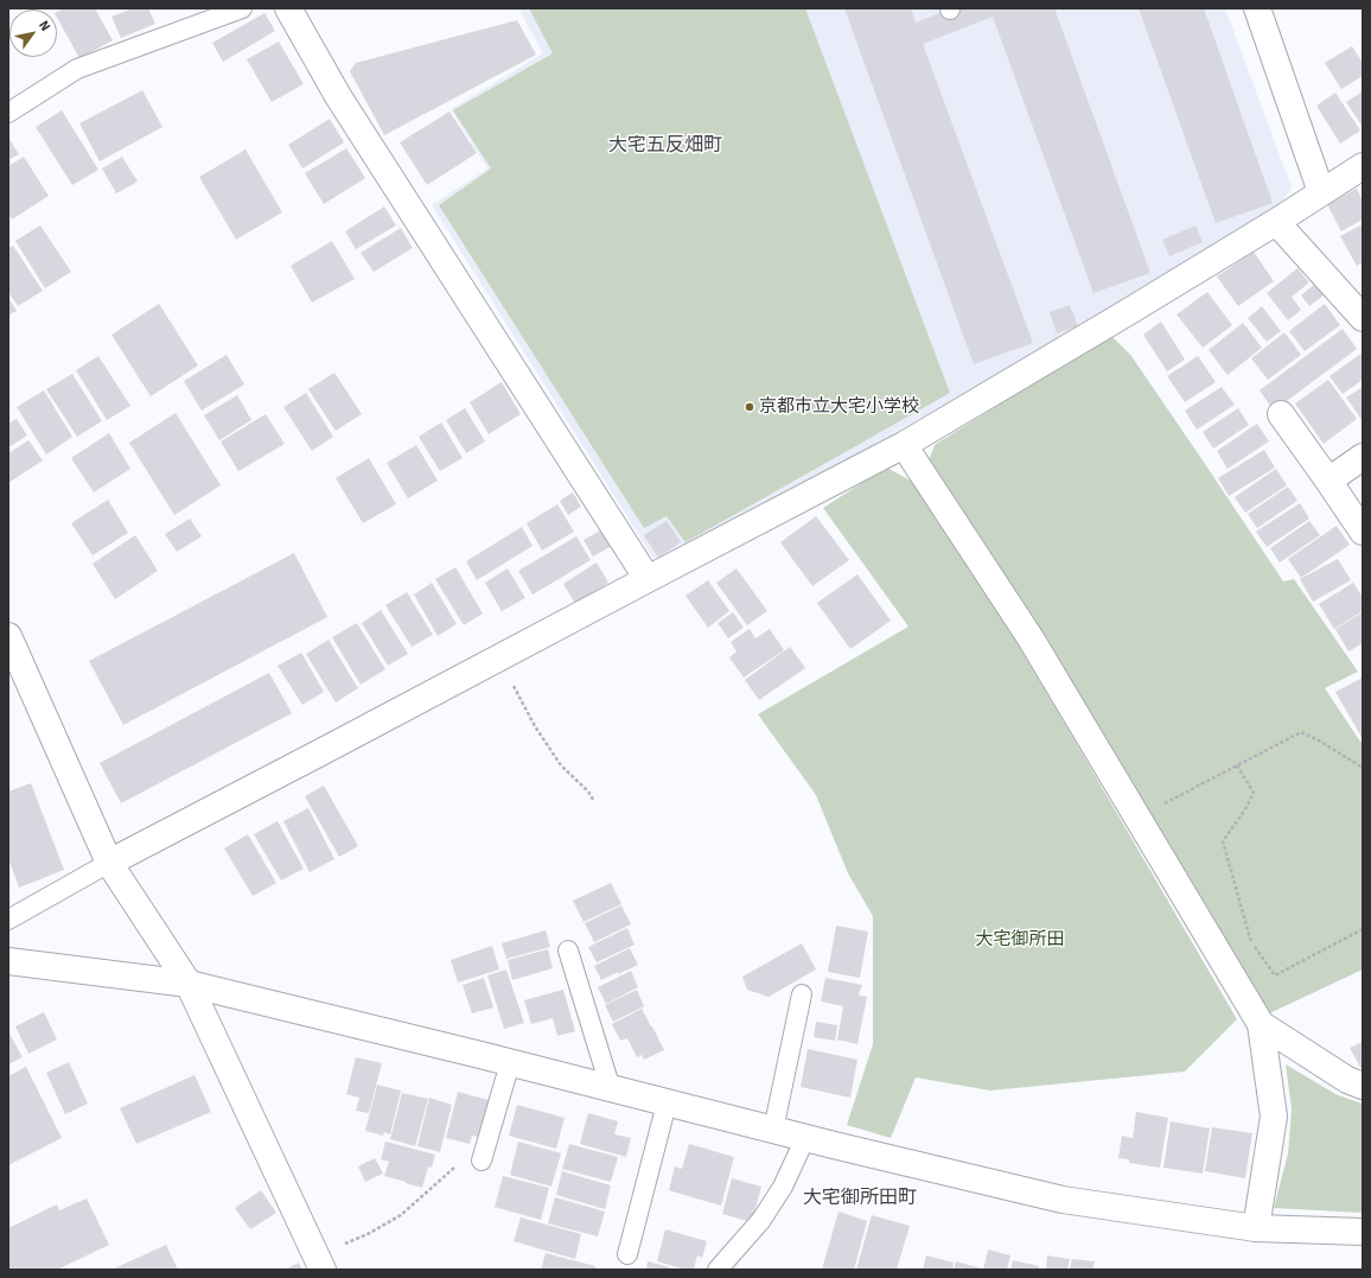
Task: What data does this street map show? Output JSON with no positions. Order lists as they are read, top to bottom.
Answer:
{
  "districts": ["大宅五反畑町", "大宅御所田町"],
  "parks": ["大宅御所田"],
  "places": ["京都市立大宅小学校"],
  "north": "top right"
}
